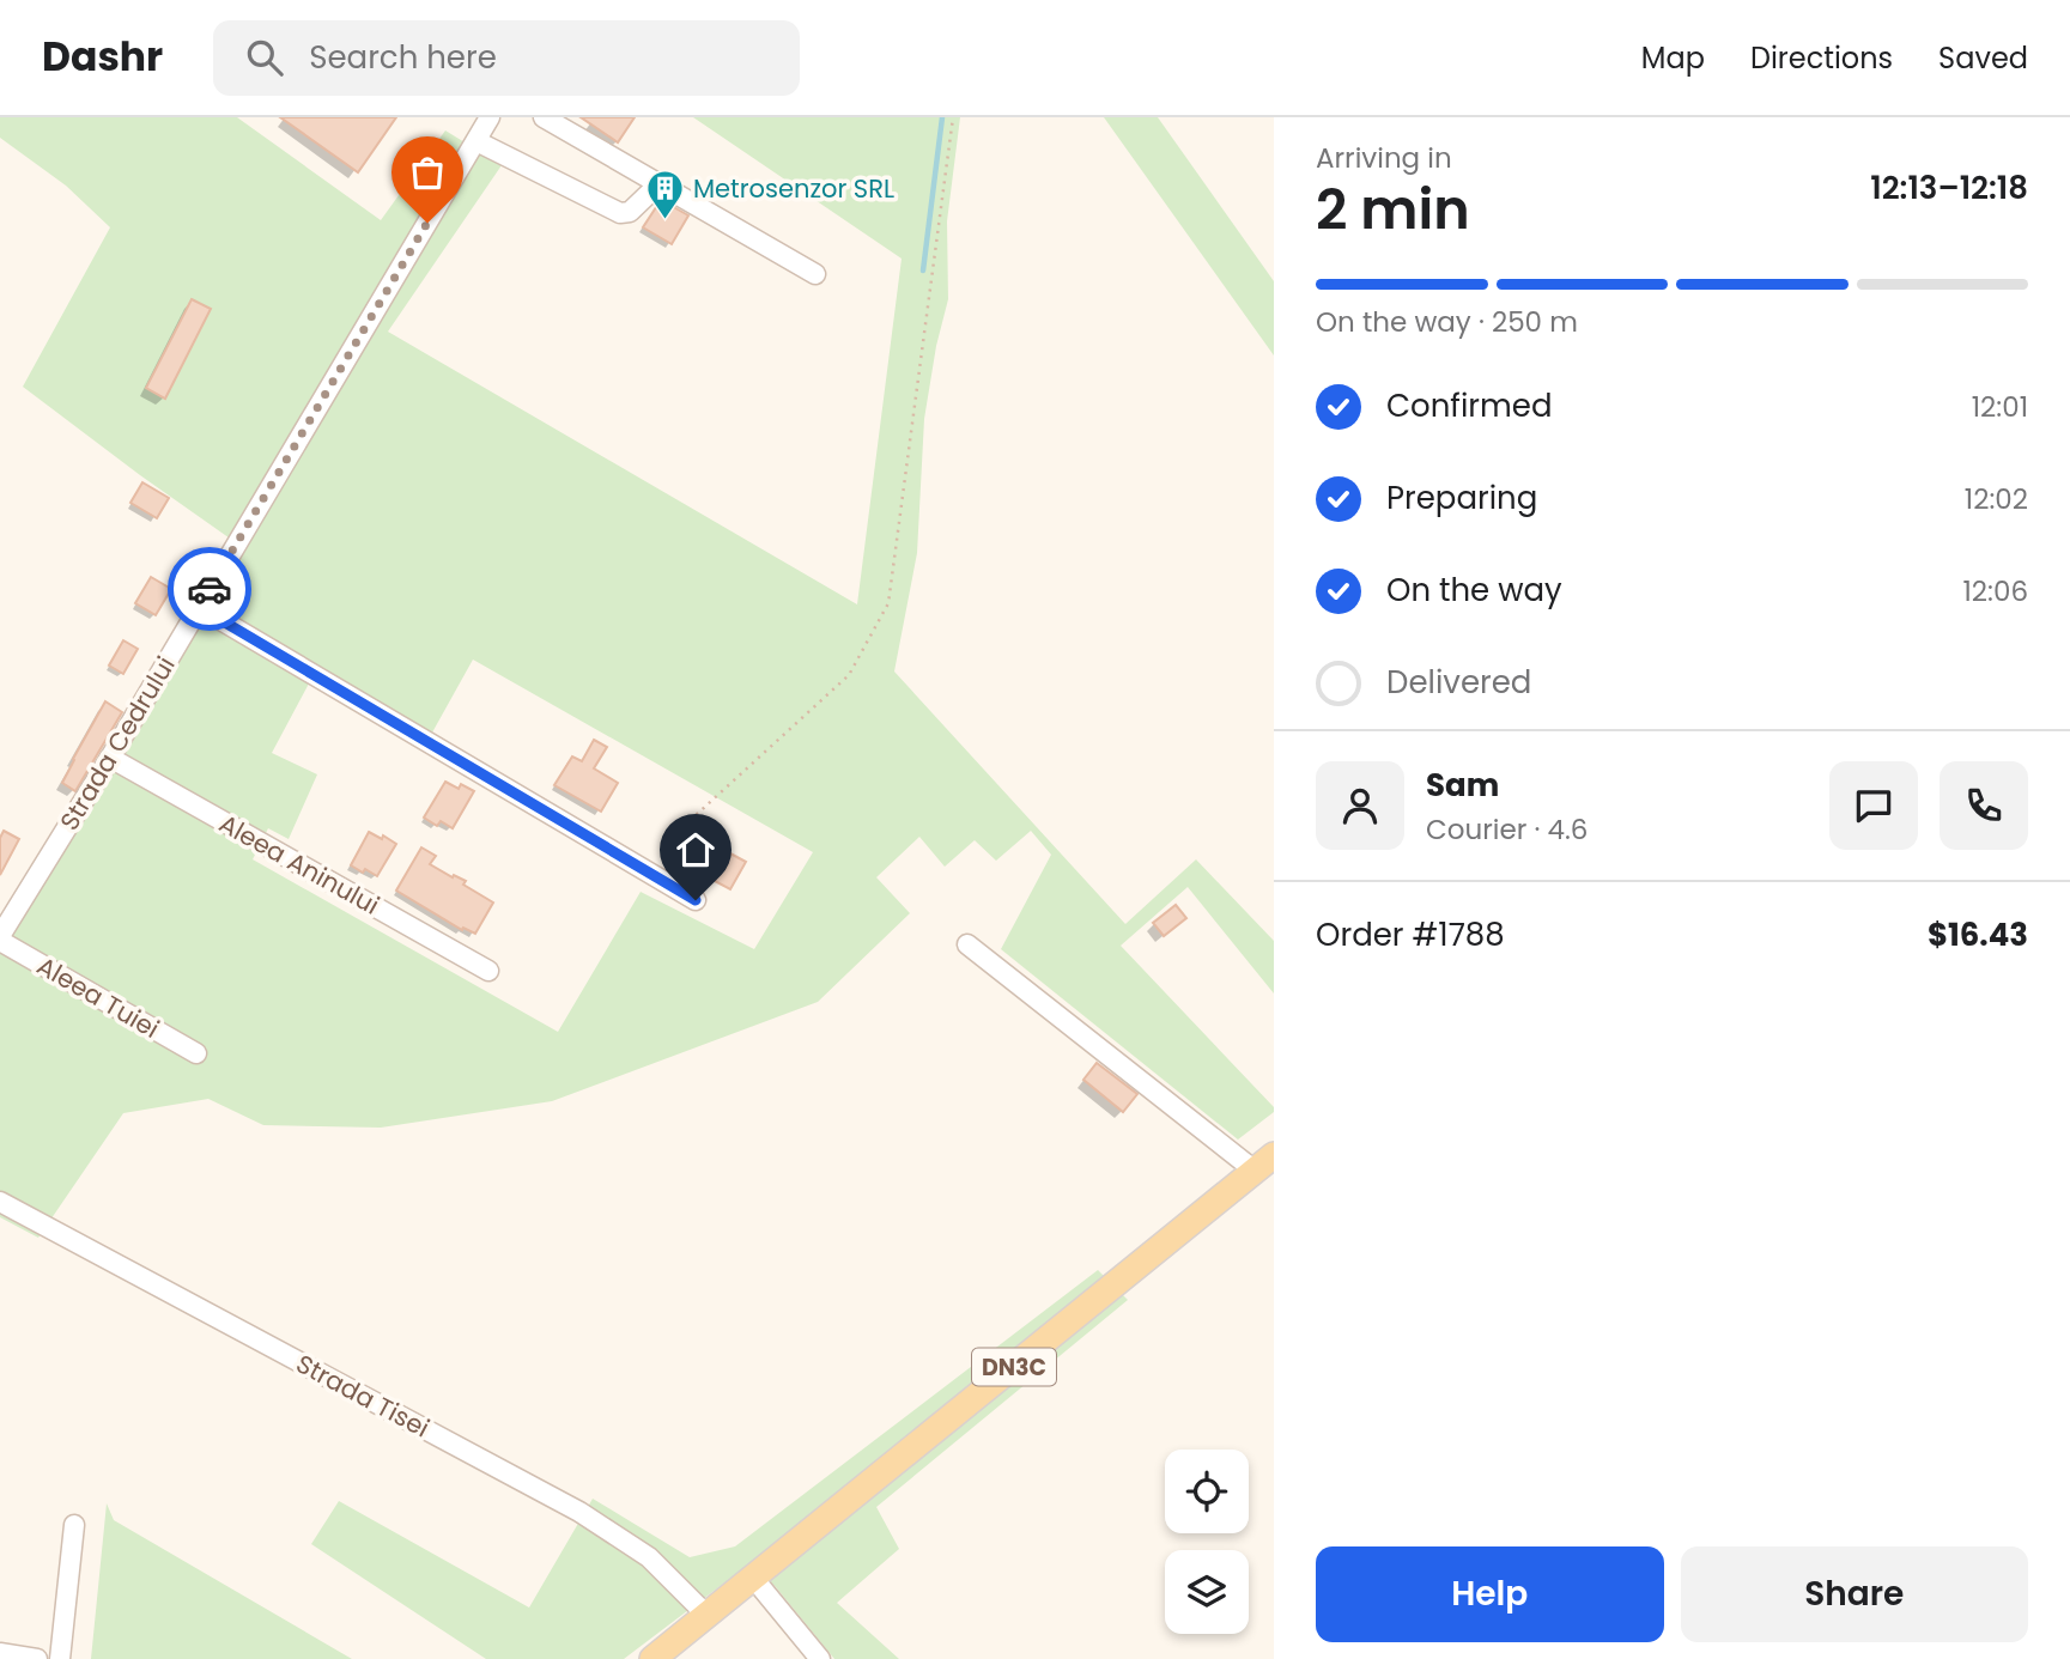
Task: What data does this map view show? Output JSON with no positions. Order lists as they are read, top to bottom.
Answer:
{
  "streets": {
    "main road": ["DN3C"],
    "lane": [
      "Strada Cedrului",
      "Aleea Aninului",
      "Aleea Tuiei",
      "Strada Tisei"
    ]
  },
  "crossings": [
    ["Strada Cedrului", "Aleea Aninului"],
    ["Strada Cedrului", "Aleea Tuiei"],
    ["DN3C", "Strada Tisei"]
  ],
  "places": {
    "building": ["Metrosenzor SRL"]
  },
  "page": {
    "header": "Dashr",
    "search": "Search here",
    "nav": ["Map", "Directions", "Saved"],
    "heading": ["2 min", "Arriving in", "12:13–12:18"],
    "panel": [
      "Sam",
      "Courier · 4.6",
      "Order #1788",
      "$16.43"
    ],
    "bar": "On the way · 250 m",
    "list": [
      ["Confirmed", "12:01"],
      ["Preparing", "12:02"],
      ["On the way", "12:06"],
      "Delivered"
    ],
    "buttons": ["Help", "Share"]
  }
}
